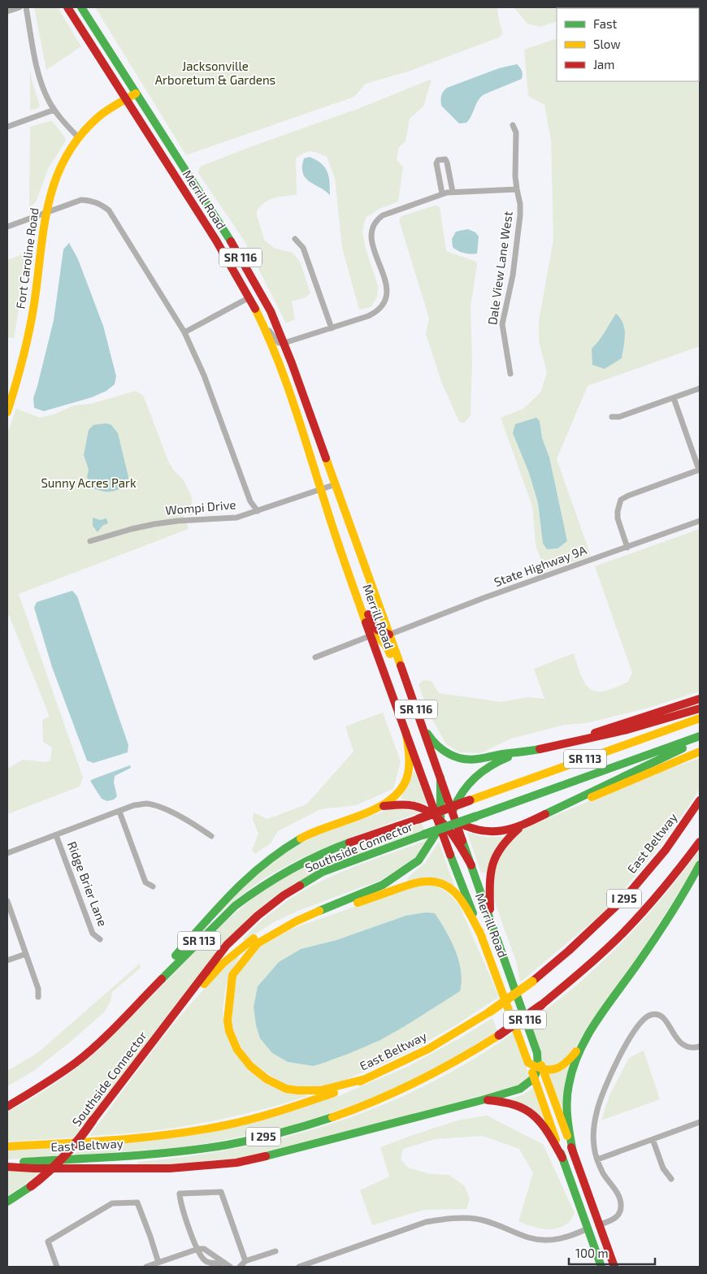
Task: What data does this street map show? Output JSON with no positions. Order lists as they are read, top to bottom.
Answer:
{
  "streets": {
    "main road": [
      "Merrill Road",
      "SR 116",
      "Fort Caroline Road",
      "SR 113",
      "East Beltway",
      "Southside Connector",
      "I 295"
    ],
    "street": [
      "Dale View Lane West",
      "Wompi Drive",
      "State Highway 9A",
      "Ridge Brier Lane"
    ]
  },
  "crossings": [
    ["Merrill Road", "Fort Caroline Road"],
    ["Merrill Road", "Wompi Drive"],
    ["Merrill Road", "State Highway 9A"]
  ],
  "parks": ["Jacksonville Arboretum & Gardens", "Sunny Acres Park"],
  "legend": ["Fast", "Slow", "Jam"],
  "scale_bar": "100 m"
}
